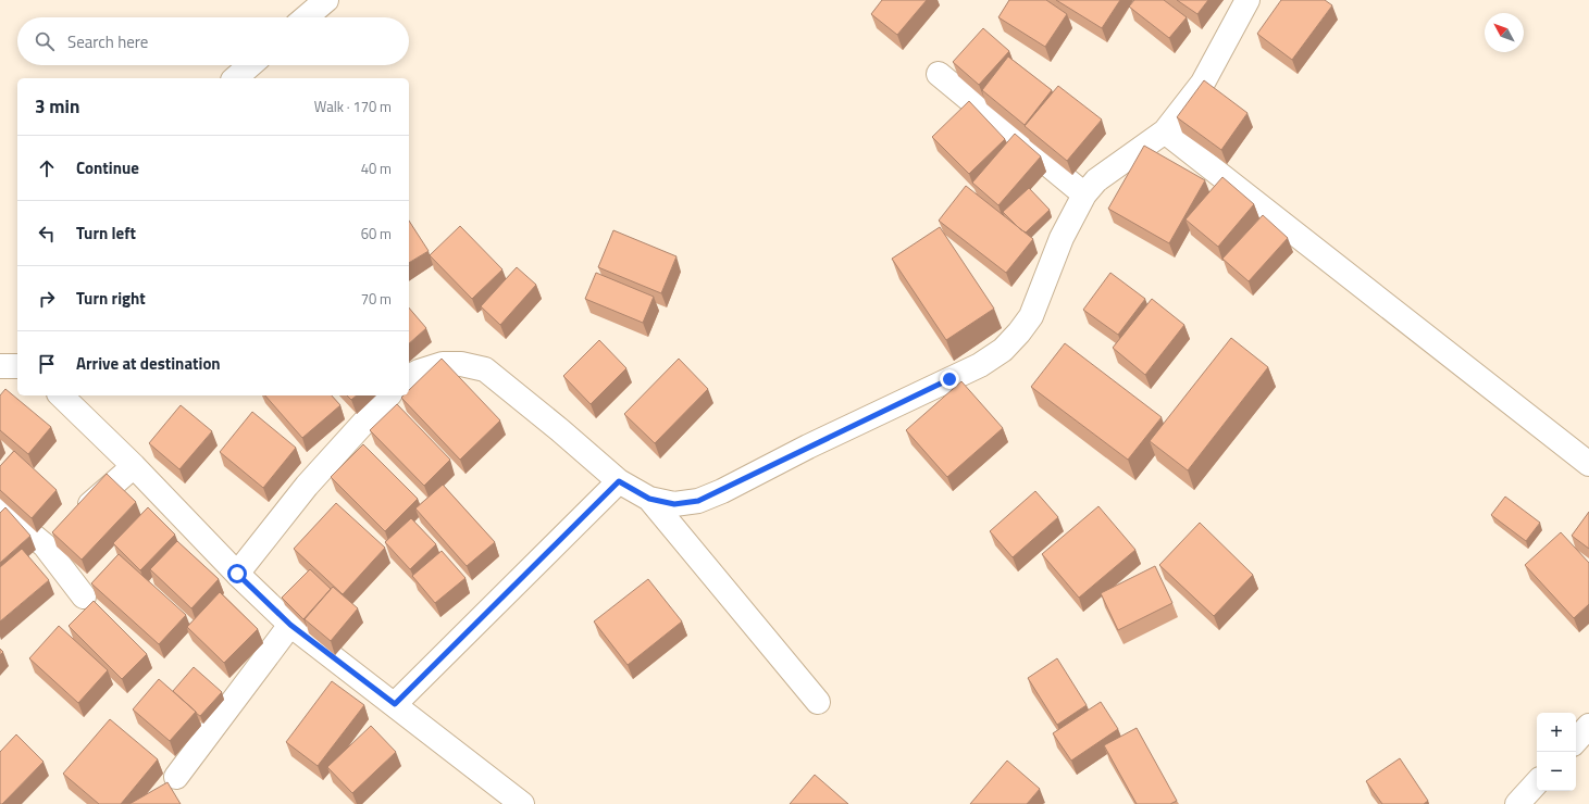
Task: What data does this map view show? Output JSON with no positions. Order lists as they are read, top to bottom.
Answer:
{
  "north": "top left",
  "page": {
    "search": "Search here",
    "heading": ["3 min", "Walk · 170 m"],
    "list": [
      ["Continue", "40 m"],
      ["Turn left", "60 m"],
      ["Turn right", "70 m"],
      "Arrive at destination"
    ],
    "map_buttons": ["+", "−"]
  }
}
